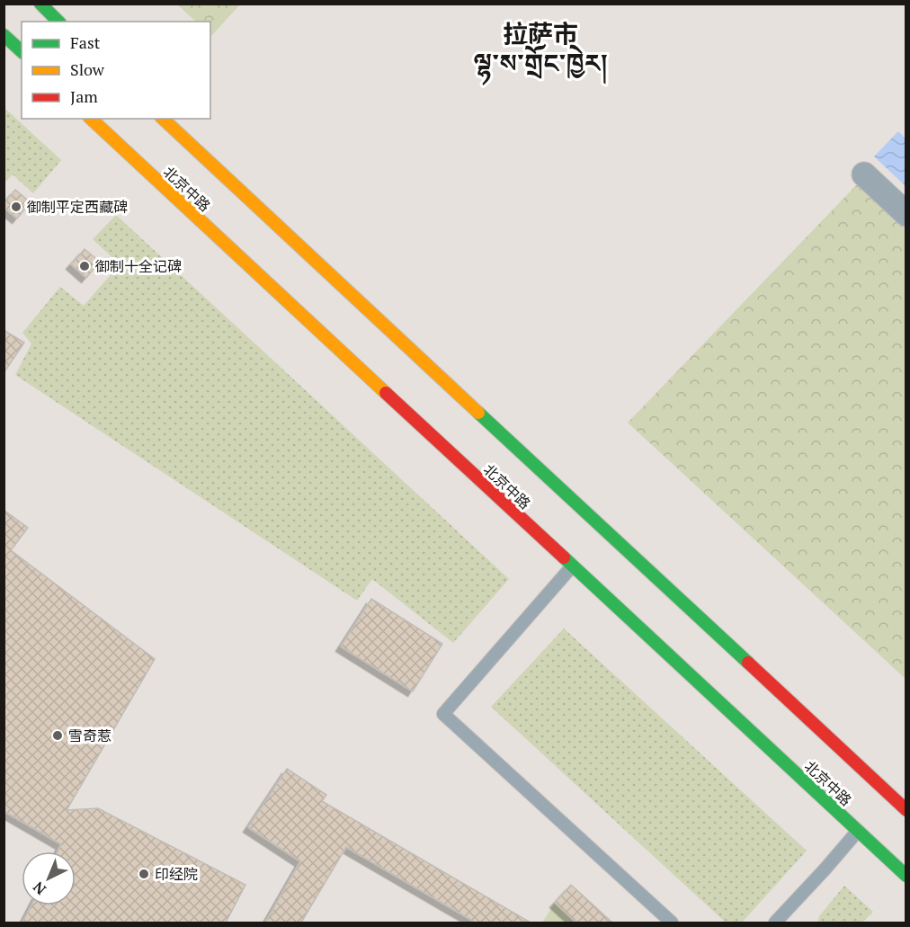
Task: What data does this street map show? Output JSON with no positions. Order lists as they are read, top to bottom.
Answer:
{
  "streets": {
    "main road": ["北京中路"]
  },
  "districts": ["拉萨市 ལྷ་ས་གྲོང་ཁྱེར།"],
  "places": [
    "御制平定西藏碑",
    "御制十全记碑",
    "雪奇惹",
    "印经院"
  ],
  "legend": ["Fast", "Slow", "Jam"],
  "north": "bottom left"
}
